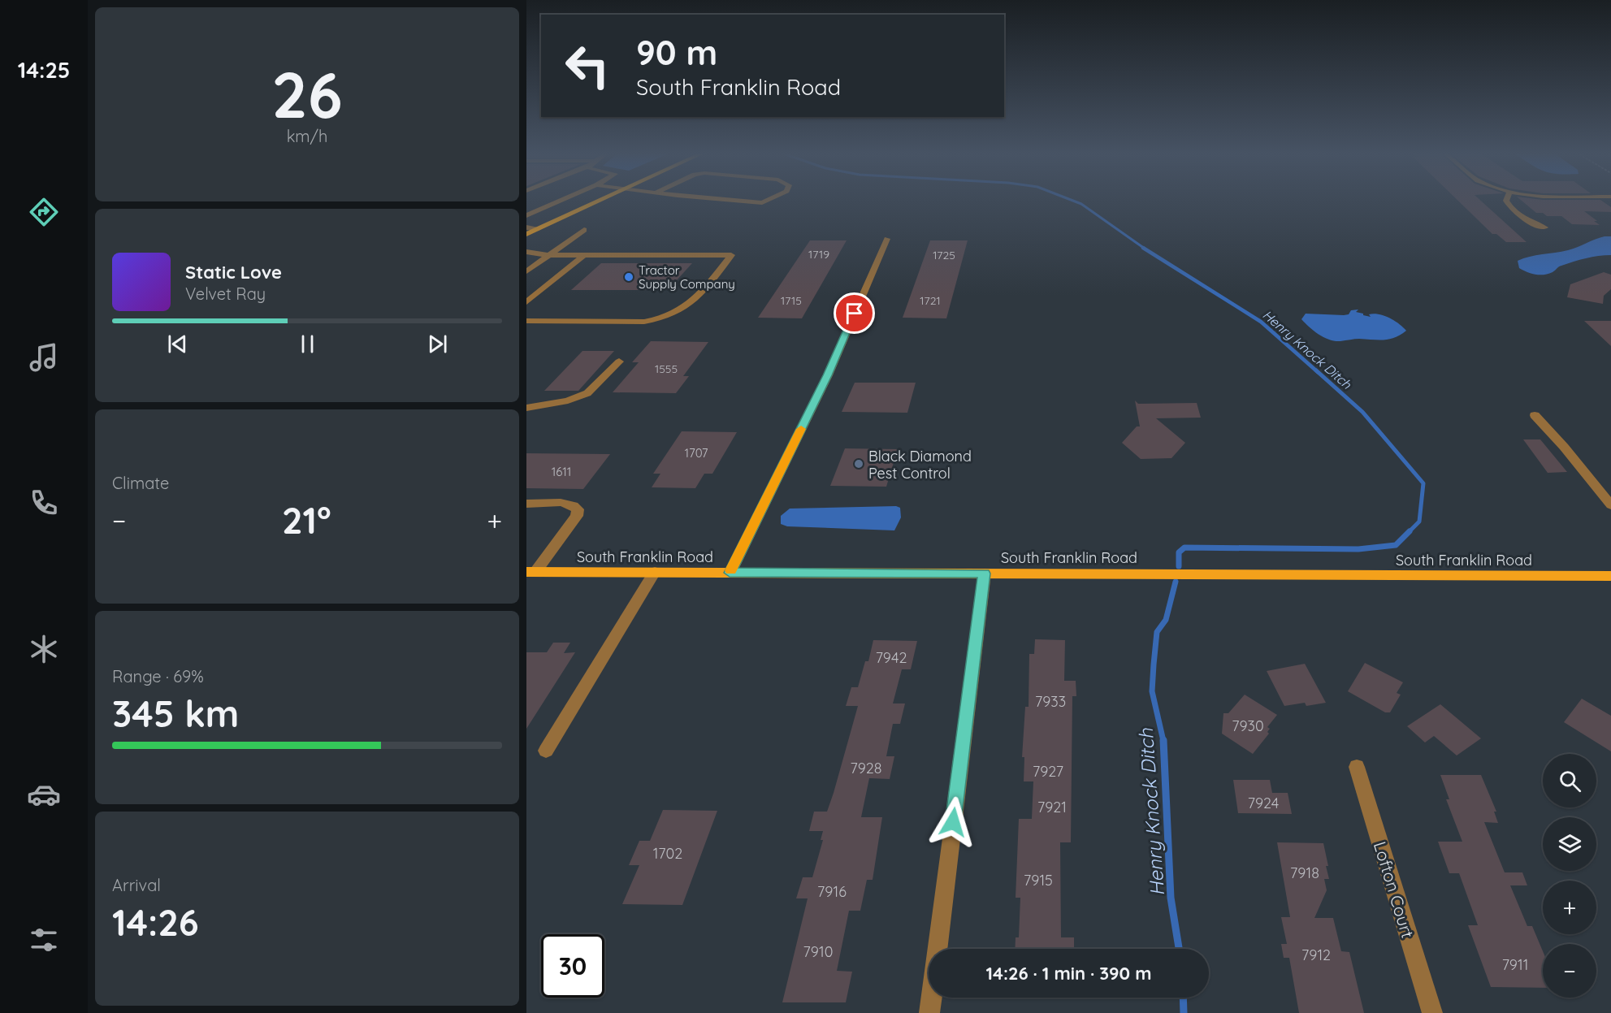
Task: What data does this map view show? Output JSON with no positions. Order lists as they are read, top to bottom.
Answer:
{
  "streets": {
    "main road": ["South Franklin Road"],
    "street": ["Lofton Court"]
  },
  "water": ["Henry Knock Ditch"],
  "places": ["Tractor Supply Company", "Black Diamond Pest Control"],
  "house_numbers": [
    "1719",
    "1725",
    "1715",
    "1721",
    "1555",
    "1707",
    "1611",
    "7942",
    "7933",
    "7930",
    "7928",
    "7927",
    "7924",
    "7921",
    "1702",
    "7918",
    "7915",
    "7916",
    "7910",
    "7912",
    "7911"
  ],
  "page": {
    "tabs": "14:25",
    "tile": [
      ["26", "km/h"],
      "Climate",
      ["Range · 69%", "345 km"],
      ["Arrival", "14:26"]
    ],
    "turn": ["90 m", "South Franklin Road"],
    "song": ["Static Love", "Velvet Ray"],
    "heat": ["−", "21°", "+"],
    "map_buttons": ["+", "−"],
    "limit": "30",
    "trip": "14:26 · 1 min · 390 m"
  }
}
